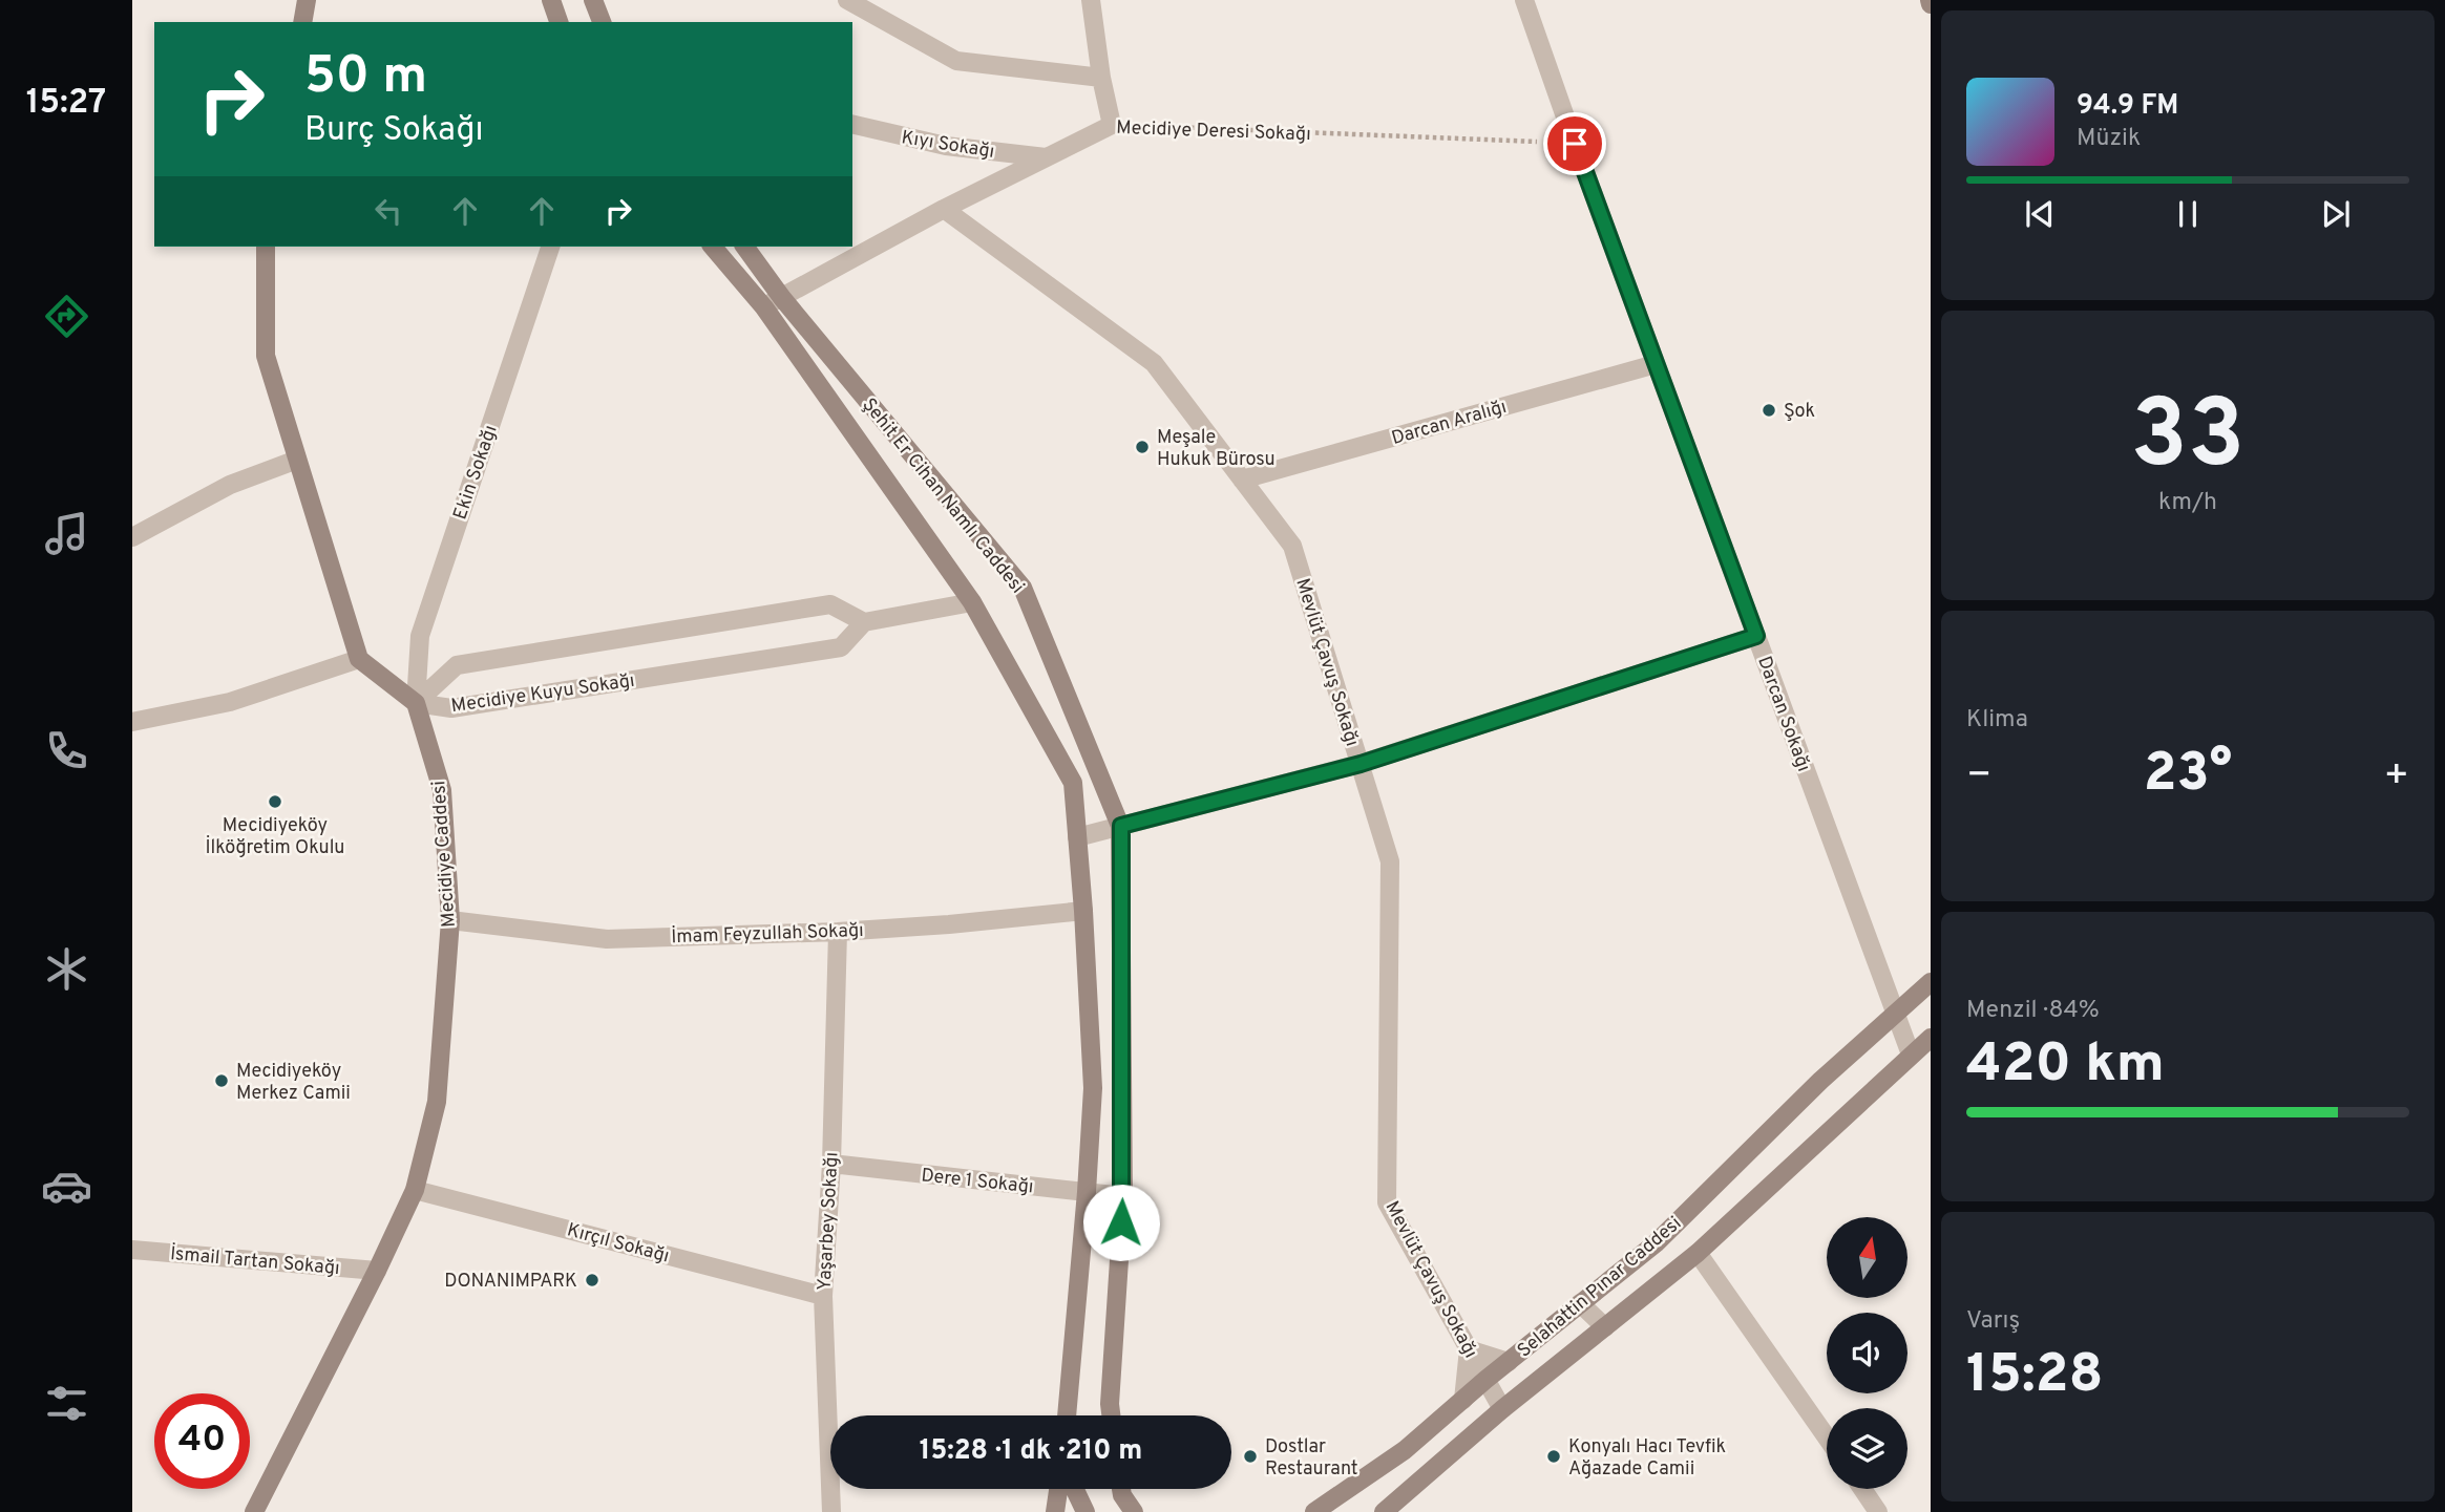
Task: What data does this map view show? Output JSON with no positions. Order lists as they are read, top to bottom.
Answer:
{
  "streets": {
    "street": [
      "Mecidiye Deresi Sokağı",
      "Kıyı Sokağı",
      "Darcan Aralığı",
      "Ekin Sokağı",
      "Şehit Er Cihan Namlı Caddesi",
      "Mevlüt Çavuş Sokağı",
      "Mecidiye Kuyu Sokağı",
      "Darcan Sokağı",
      "Mecidiye Caddesi",
      "İmam Feyzullah Sokağı",
      "Dere 1 Sokağı",
      "Yaşarbey Sokağı",
      "Kırçıl Sokağı",
      "İsmail Tartan Sokağı",
      "Selahattin Pınar Caddesi"
    ]
  },
  "crossings": [
    ["Mecidiye Deresi Sokağı", "Kıyı Sokağı"],
    ["Mecidiye Deresi Sokağı", "Şehit Er Cihan Namlı Caddesi"],
    ["Mecidiye Deresi Sokağı", "Mevlüt Çavuş Sokağı"],
    ["Mecidiye Deresi Sokağı", "Darcan Sokağı"],
    ["Darcan Aralığı", "Mevlüt Çavuş Sokağı"],
    ["Darcan Aralığı", "Darcan Sokağı"],
    ["Ekin Sokağı", "Mecidiye Kuyu Sokağı"],
    ["Ekin Sokağı", "Mecidiye Caddesi"],
    ["Şehit Er Cihan Namlı Caddesi", "İmam Feyzullah Sokağı"],
    ["Şehit Er Cihan Namlı Caddesi", "Dere 1 Sokağı"],
    ["Mevlüt Çavuş Sokağı", "Selahattin Pınar Caddesi"],
    ["Mecidiye Kuyu Sokağı", "Mecidiye Caddesi"],
    ["Darcan Sokağı", "Selahattin Pınar Caddesi"],
    ["Mecidiye Caddesi", "İmam Feyzullah Sokağı"],
    ["Mecidiye Caddesi", "Kırçıl Sokağı"],
    ["Mecidiye Caddesi", "İsmail Tartan Sokağı"],
    ["İmam Feyzullah Sokağı", "Yaşarbey Sokağı"],
    ["Dere 1 Sokağı", "Yaşarbey Sokağı"],
    ["Yaşarbey Sokağı", "Kırçıl Sokağı"]
  ],
  "places": [
    "Şok",
    "Meşale Hukuk Bürosu",
    "Mecidiyeköy İlköğretim Okulu",
    "Mecidiyeköy Merkez Camii",
    "DONANIMPARK",
    "Dostlar Restaurant",
    "Konyalı Hacı Tevfik Ağazade Camii"
  ],
  "north": "top",
  "page": {
    "tabs": "15:27",
    "turn": ["50 m", "Burç Sokağı"],
    "song": ["94.9 FM", "Müzik"],
    "tile": [
      ["33", "km/h"],
      "Klima",
      ["Menzil · 84%", "420 km"],
      ["Varış", "15:28"]
    ],
    "heat": ["−", "23°", "+"],
    "limit": "40",
    "trip": "15:28 · 1 dk · 210 m"
  }
}
